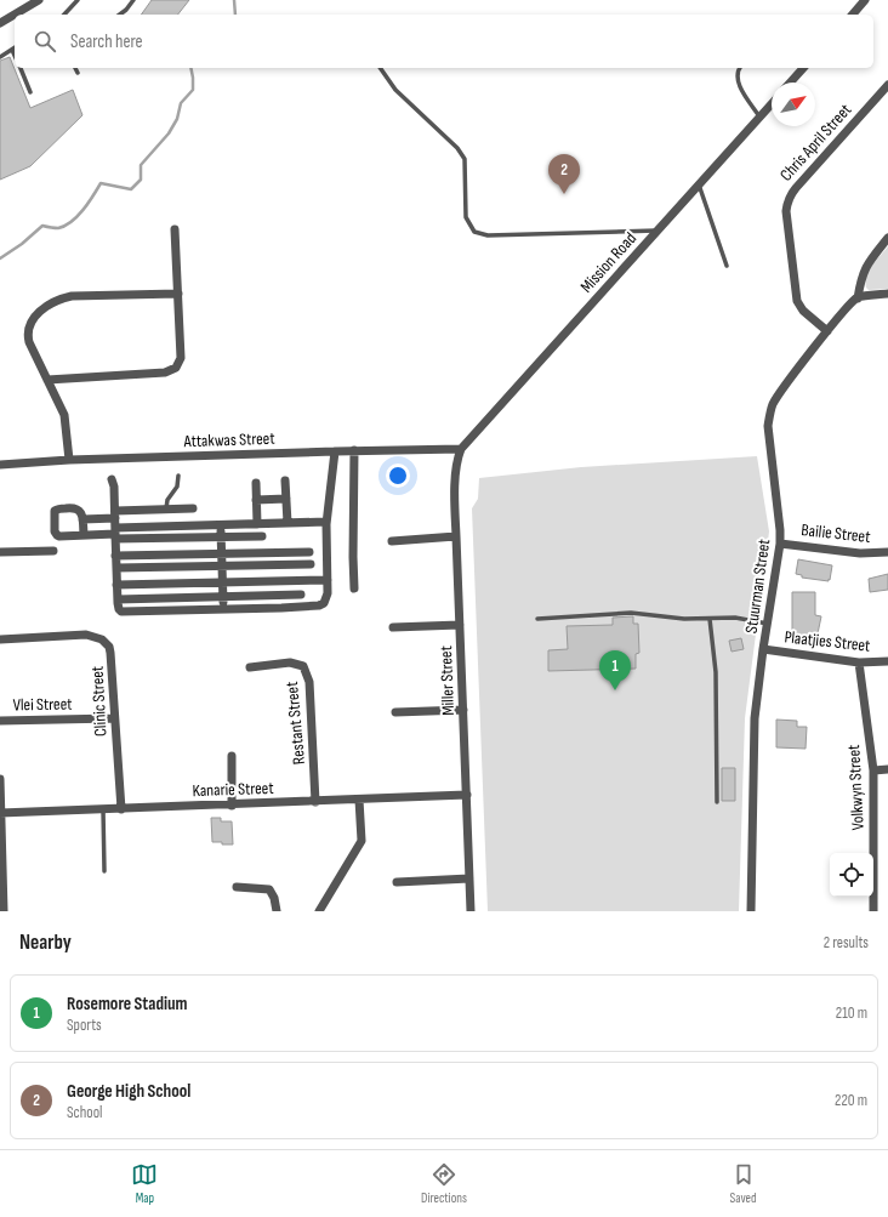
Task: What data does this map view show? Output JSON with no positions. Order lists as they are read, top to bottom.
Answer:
{
  "streets": {
    "street": [
      "Chris April Street",
      "Mission Road",
      "Attakwas Street",
      "Bailie Street",
      "Stuurman Street",
      "Plaatjies Street",
      "Miller Street",
      "Clinic Street",
      "Vlei Street",
      "Restant Street",
      "Volkwyn Street",
      "Kanarie Street"
    ]
  },
  "crossings": [
    ["Chris April Street", "Stuurman Street"],
    ["Mission Road", "Attakwas Street"],
    ["Mission Road", "Miller Street"],
    ["Attakwas Street", "Miller Street"],
    ["Bailie Street", "Stuurman Street"],
    ["Stuurman Street", "Plaatjies Street"],
    ["Plaatjies Street", "Volkwyn Street"],
    ["Miller Street", "Kanarie Street"],
    ["Clinic Street", "Vlei Street"],
    ["Clinic Street", "Kanarie Street"],
    ["Restant Street", "Kanarie Street"]
  ],
  "north": "top right",
  "page": {
    "search": "Search here",
    "pins": ["2", "1"],
    "heading": ["Nearby", "2 results"],
    "list": [
      {
        "mark": "1",
        "name": "Rosemore Stadium",
        "note": "Sports",
        "value": "210 m"
      },
      {
        "mark": "2",
        "name": "George High School",
        "note": "School",
        "value": "220 m"
      }
    ],
    "nav": ["Map", "Directions", "Saved"]
  }
}
